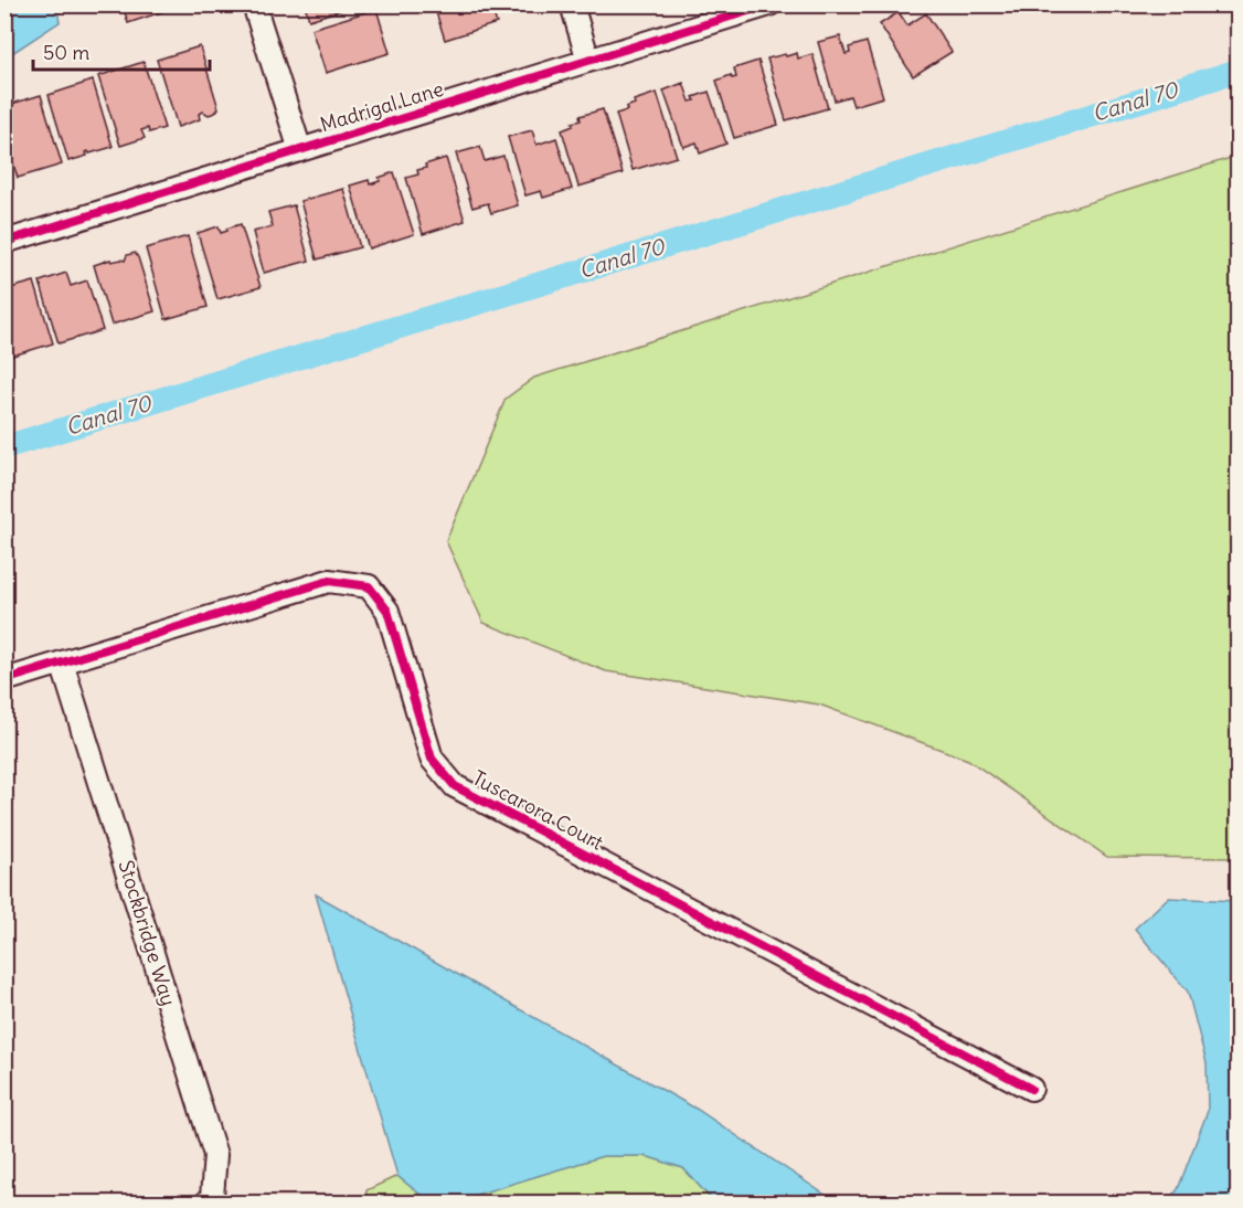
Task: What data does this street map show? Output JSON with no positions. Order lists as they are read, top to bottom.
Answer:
{
  "streets": {
    "street": ["Madrigal Lane", "Tuscarora Court", "Stockbridge Way"]
  },
  "crossings": [
    ["Tuscarora Court", "Stockbridge Way"]
  ],
  "water": ["Canal 70"],
  "scale_bar": "50 m"
}
